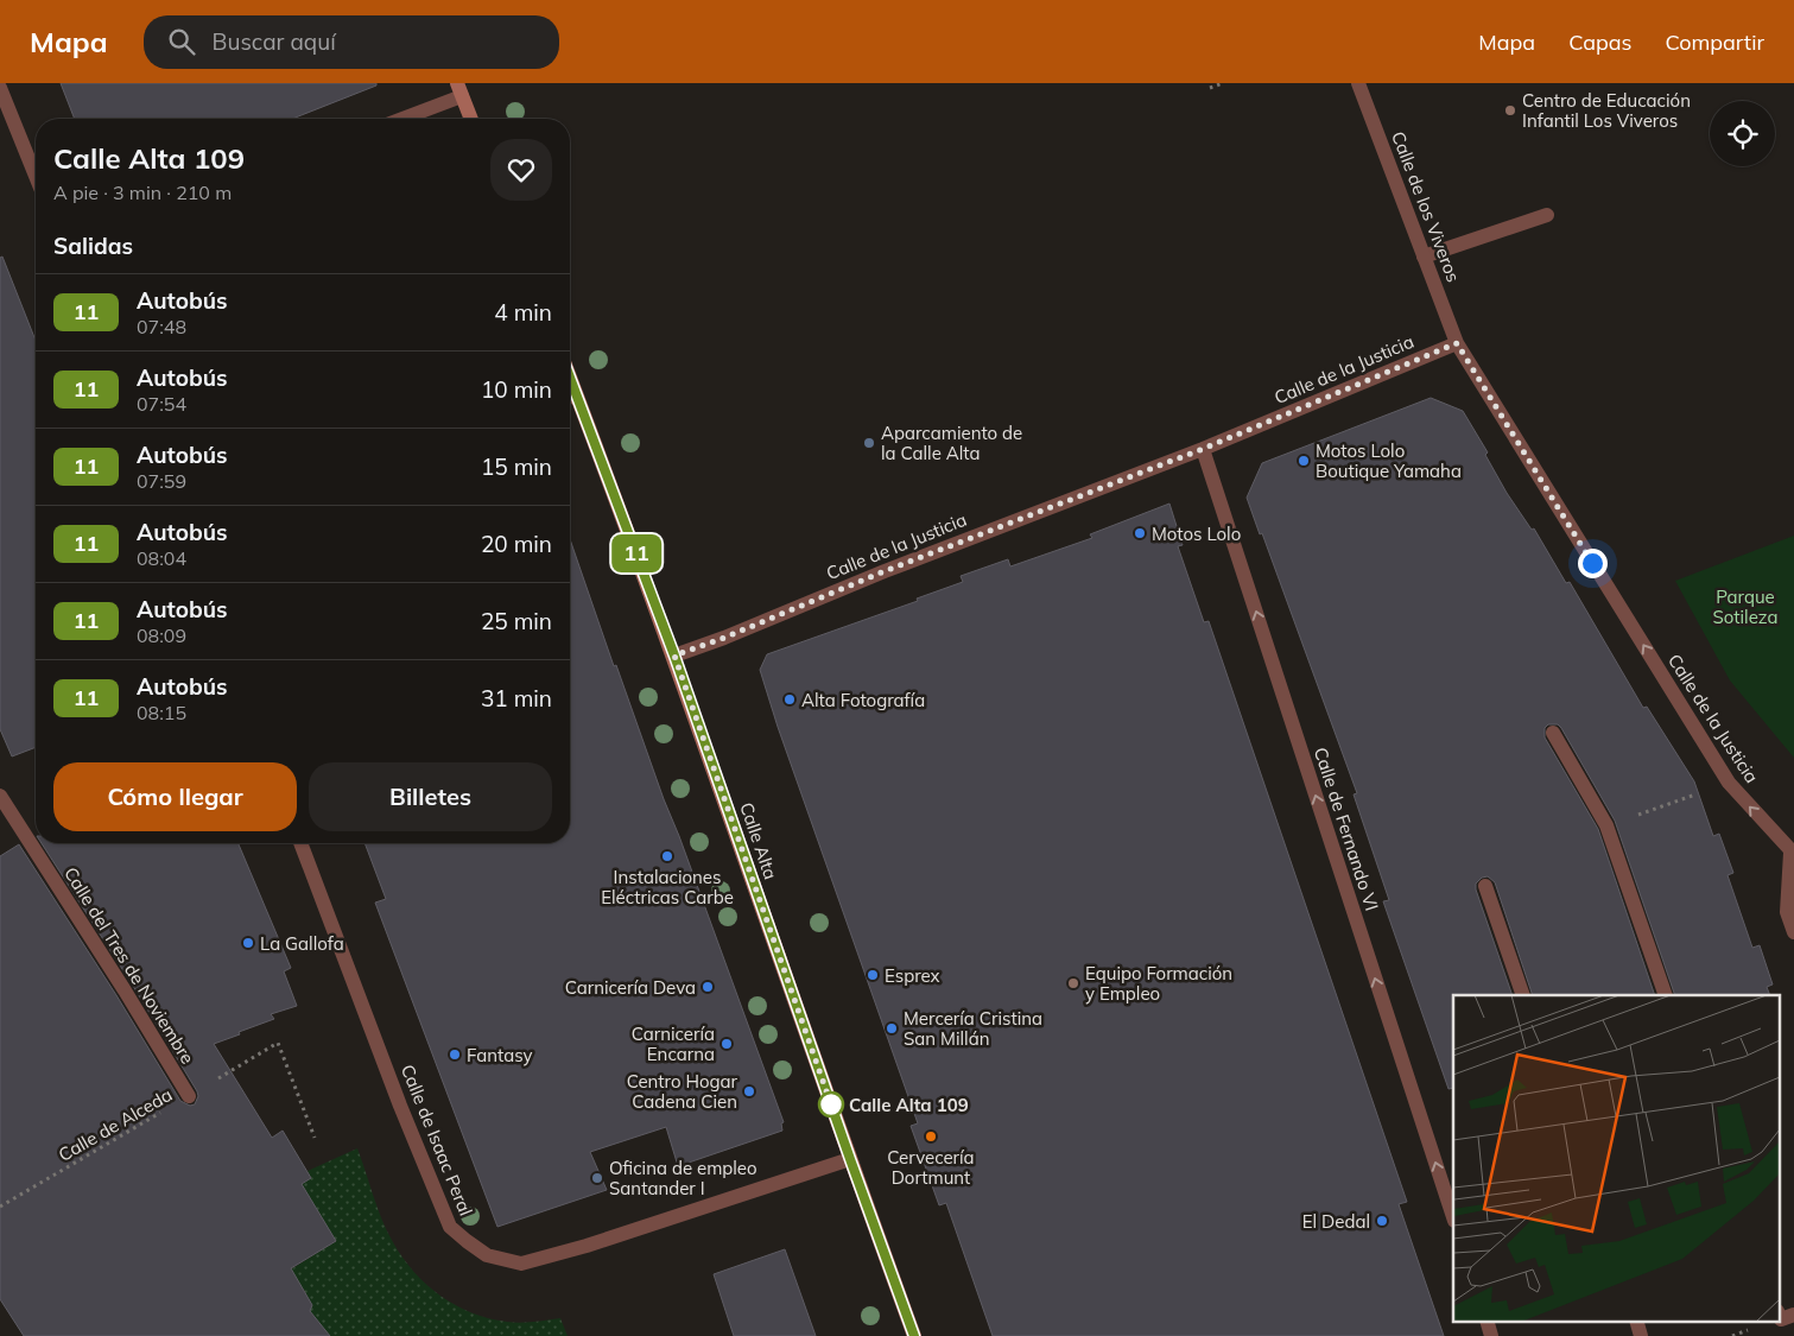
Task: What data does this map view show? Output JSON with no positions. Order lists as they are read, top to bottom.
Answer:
{
  "streets": {
    "street": [
      "Calle de los Viveros",
      "Calle de la Justicia",
      "Calle de Fernando VI",
      "Calle Alta",
      "Calle del Tres de Noviembre",
      "Calle de Isaac Peral"
    ],
    "path": ["Calle de Alceda"]
  },
  "crossings": [
    ["Calle de los Viveros", "Calle de la Justicia"],
    ["Calle de la Justicia", "Calle de Fernando VI"],
    ["Calle de la Justicia", "Calle Alta"],
    ["Calle Alta", "Calle de Isaac Peral"],
    ["Calle del Tres de Noviembre", "Calle de Alceda"]
  ],
  "one_way": ["Calle de la Justicia", "Calle de Fernando VI"],
  "parks": ["Parque Sotileza"],
  "places": [
    "Centro de Educación Infantil Los Viveros",
    "Aparcamiento de la Calle Alta",
    "Motos Lolo Boutique Yamaha",
    "Motos Lolo",
    "Alta Fotografía",
    "Instalaciones Eléctricas Carbe",
    "La Gallofa",
    "Esprex",
    "Equipo Formación y Empleo",
    "Carnicería Deva",
    "Mercería Cristina San Millán",
    "Carnicería Encarna",
    "Fantasy",
    "Centro Hogar Cadena Cien",
    "Calle Alta 109",
    "Cervecería Dortmunt",
    "Oficina de empleo Santander I",
    "El Dedal"
  ],
  "lines": ["bus line 11"],
  "page": {
    "header": "Mapa",
    "search": "Buscar aquí",
    "nav": ["Mapa", "Capas", "Compartir"],
    "on_map": "11",
    "heading": [
      ["Calle Alta 109", "A pie · 3 min · 210 m"],
      "Salidas"
    ],
    "list": [
      {
        "mark": "11",
        "name": "Autobús",
        "note": "07:48",
        "value": "4 min"
      },
      {
        "mark": "11",
        "name": "Autobús",
        "note": "07:54",
        "value": "10 min"
      },
      {
        "mark": "11",
        "name": "Autobús",
        "note": "07:59",
        "value": "15 min"
      },
      {
        "mark": "11",
        "name": "Autobús",
        "note": "08:04",
        "value": "20 min"
      },
      {
        "mark": "11",
        "name": "Autobús",
        "note": "08:09",
        "value": "25 min"
      },
      {
        "mark": "11",
        "name": "Autobús",
        "note": "08:15",
        "value": "31 min"
      }
    ],
    "buttons": ["Cómo llegar", "Billetes"]
  }
}
